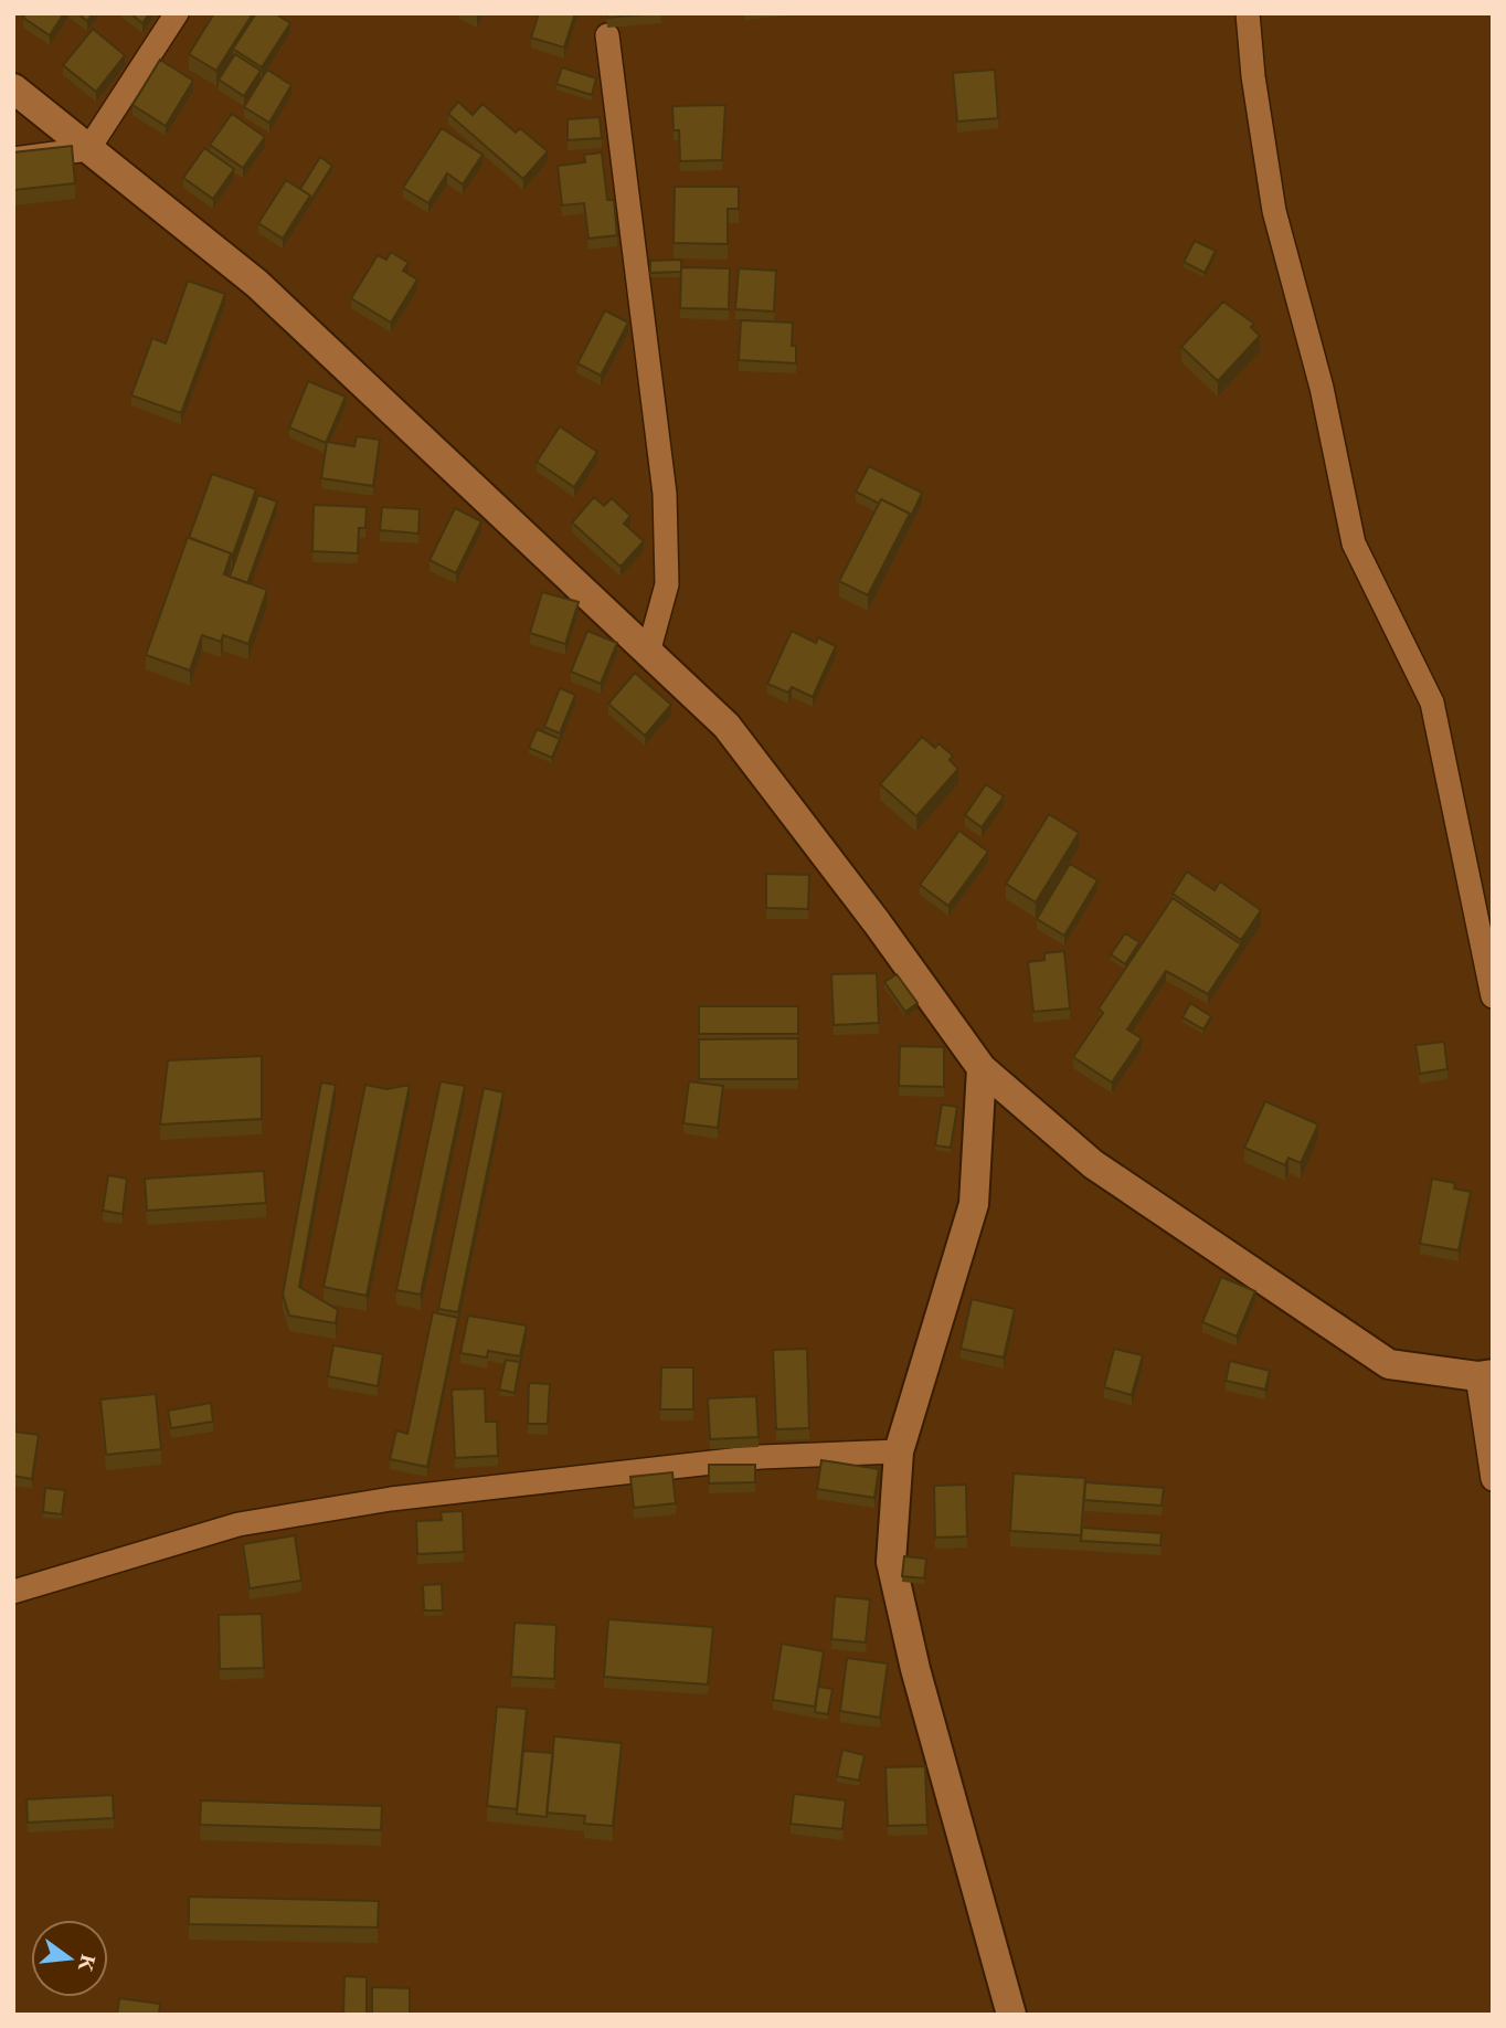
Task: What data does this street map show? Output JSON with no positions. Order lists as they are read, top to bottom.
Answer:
{
  "north": "right"
}
